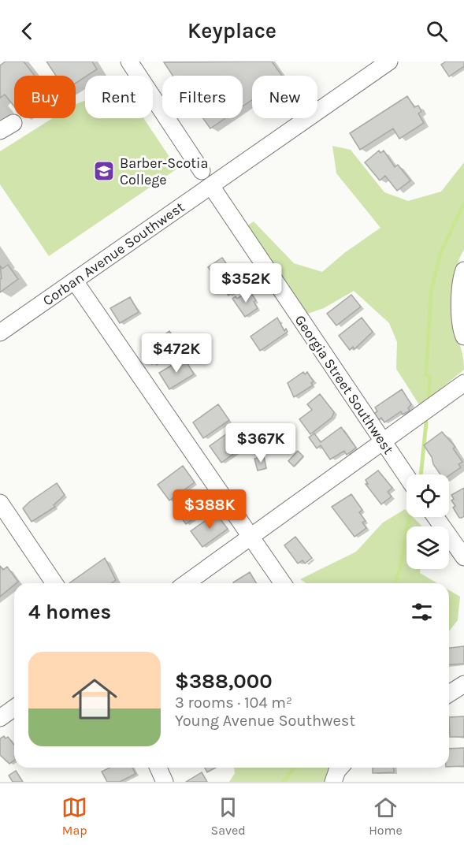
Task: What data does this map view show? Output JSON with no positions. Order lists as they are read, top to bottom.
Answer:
{
  "streets": {
    "street": ["Corban Avenue Southwest", "Georgia Street Southwest"]
  },
  "crossings": [
    ["Corban Avenue Southwest", "Georgia Street Southwest"]
  ],
  "places": {
    "school or university": ["Barber-Scotia College"]
  },
  "page": {
    "header": "Keyplace",
    "chip": [
      "Buy",
      "Rent",
      "Filters",
      "New"
    ],
    "price": [
      "$352K",
      "$472K",
      "$367K",
      "$388K"
    ],
    "heading": "4 homes",
    "list": [
      {
        "name": "$388,000",
        "note": "3 rooms · 104 m² · Young Avenue Southwest"
      }
    ],
    "tabs": ["Map", "Saved", "Home"]
  }
}
